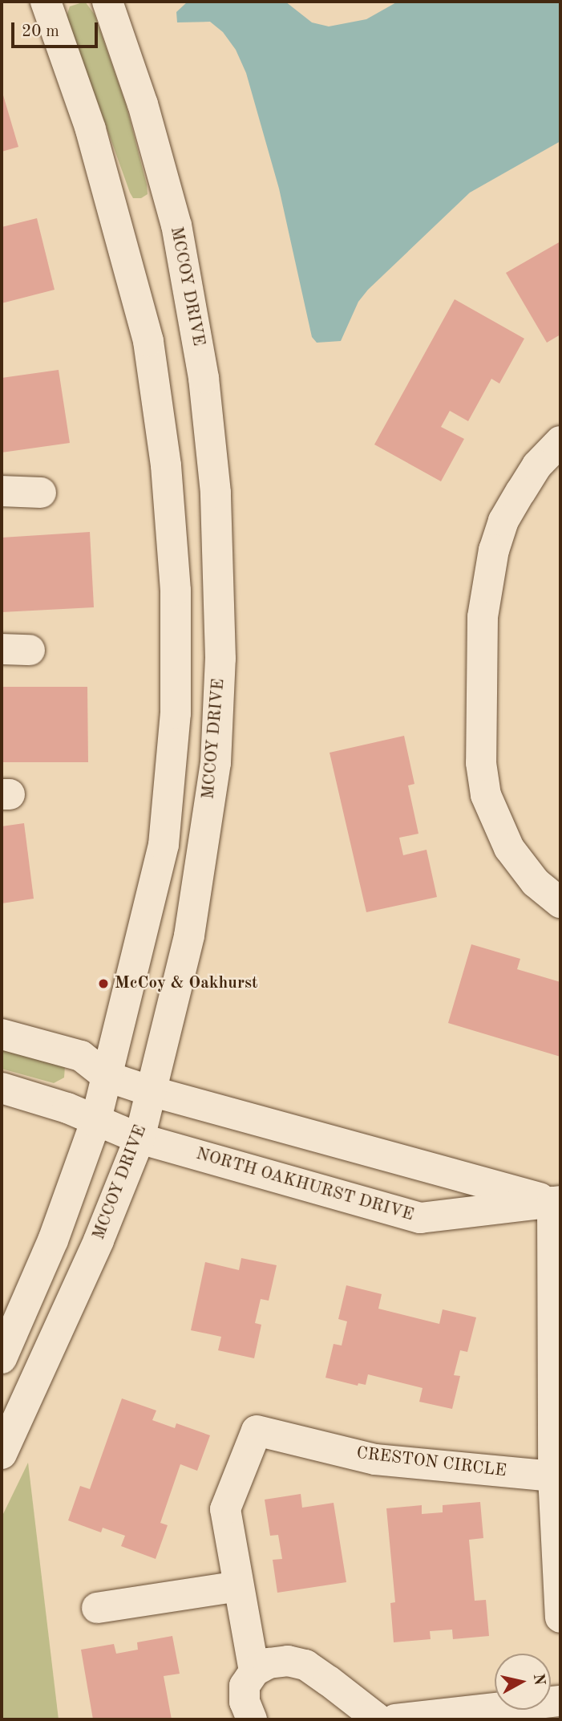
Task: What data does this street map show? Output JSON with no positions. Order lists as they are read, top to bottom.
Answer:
{
  "streets": {
    "street": ["MCCOY DRIVE", "NORTH OAKHURST DRIVE", "CRESTON CIRCLE"]
  },
  "crossings": [
    ["MCCOY DRIVE", "NORTH OAKHURST DRIVE"]
  ],
  "places": ["McCoy & Oakhurst"],
  "scale_bar": "20 m",
  "north": "right"
}
